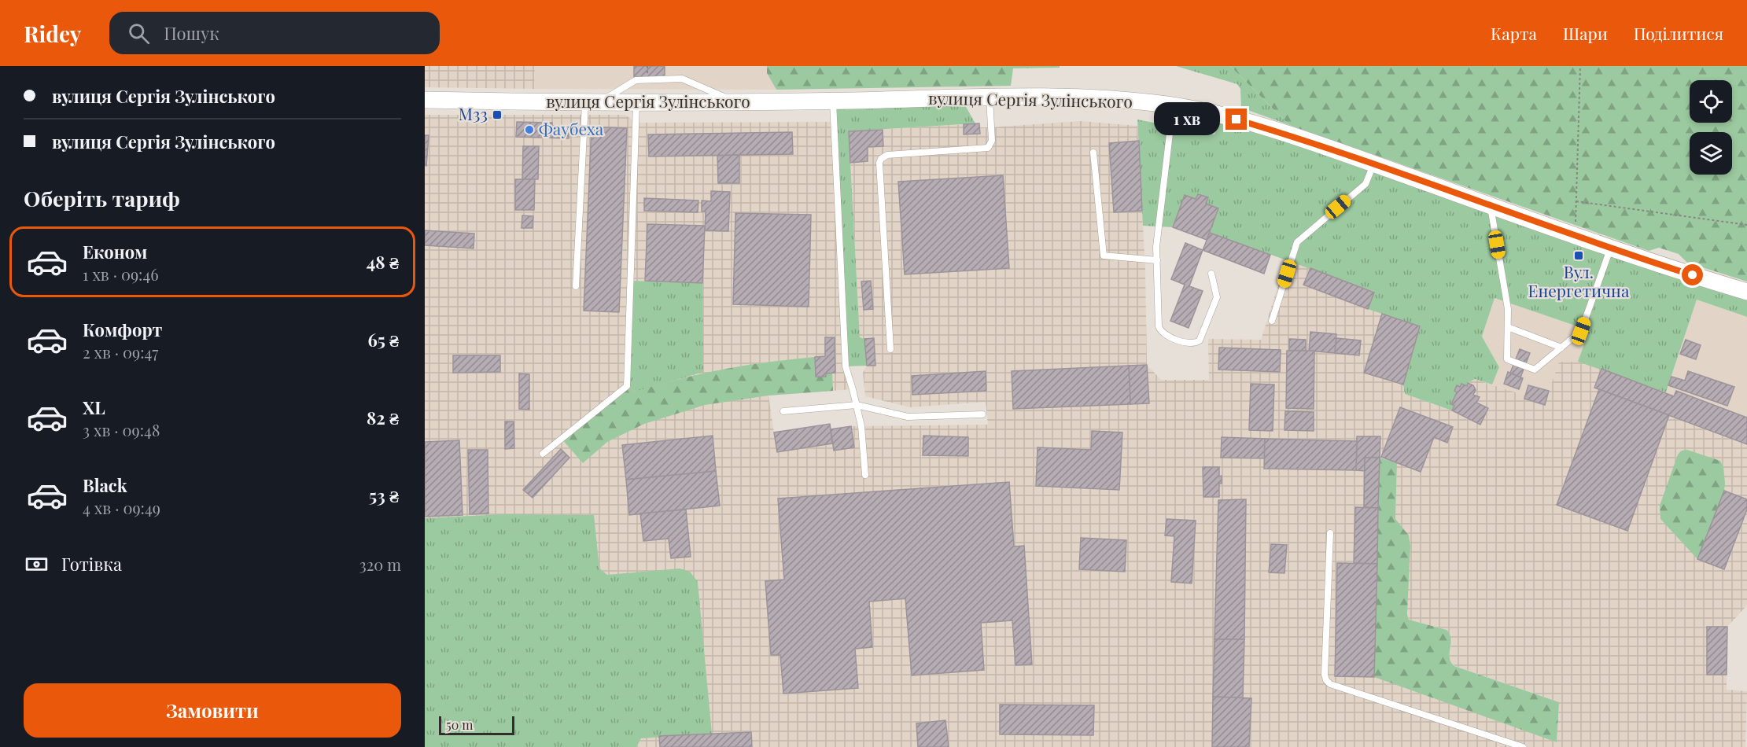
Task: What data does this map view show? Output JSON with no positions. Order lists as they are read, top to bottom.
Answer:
{
  "streets": {
    "street": ["вулиця Сергія Зулінського"]
  },
  "places": {
    "transit": ["М33", "Вул. Енергетична"],
    "other": ["Фаубеха"]
  },
  "scale_bar": "50 m",
  "page": {
    "header": "Ridey",
    "search": "Пошук",
    "nav": ["Карта", "Шари", "Поділитися"],
    "banner": ["вулиця Сергія Зулінського", "вулиця Сергія Зулінського"],
    "bubble": "1 хв",
    "heading": "Оберіть тариф",
    "list": [
      {
        "name": "Економ",
        "note": "1 хв · 09:46",
        "value": "48 ₴"
      },
      {
        "name": "Комфорт",
        "note": "2 хв · 09:47",
        "value": "65 ₴"
      },
      {
        "name": "XL",
        "note": "3 хв · 09:48",
        "value": "82 ₴"
      },
      {
        "name": "Black",
        "note": "4 хв · 09:49",
        "value": "53 ₴"
      }
    ],
    "pay": ["Готівка", "320 m"],
    "buttons": "Замовити",
    "scale": "50 m"
  }
}
